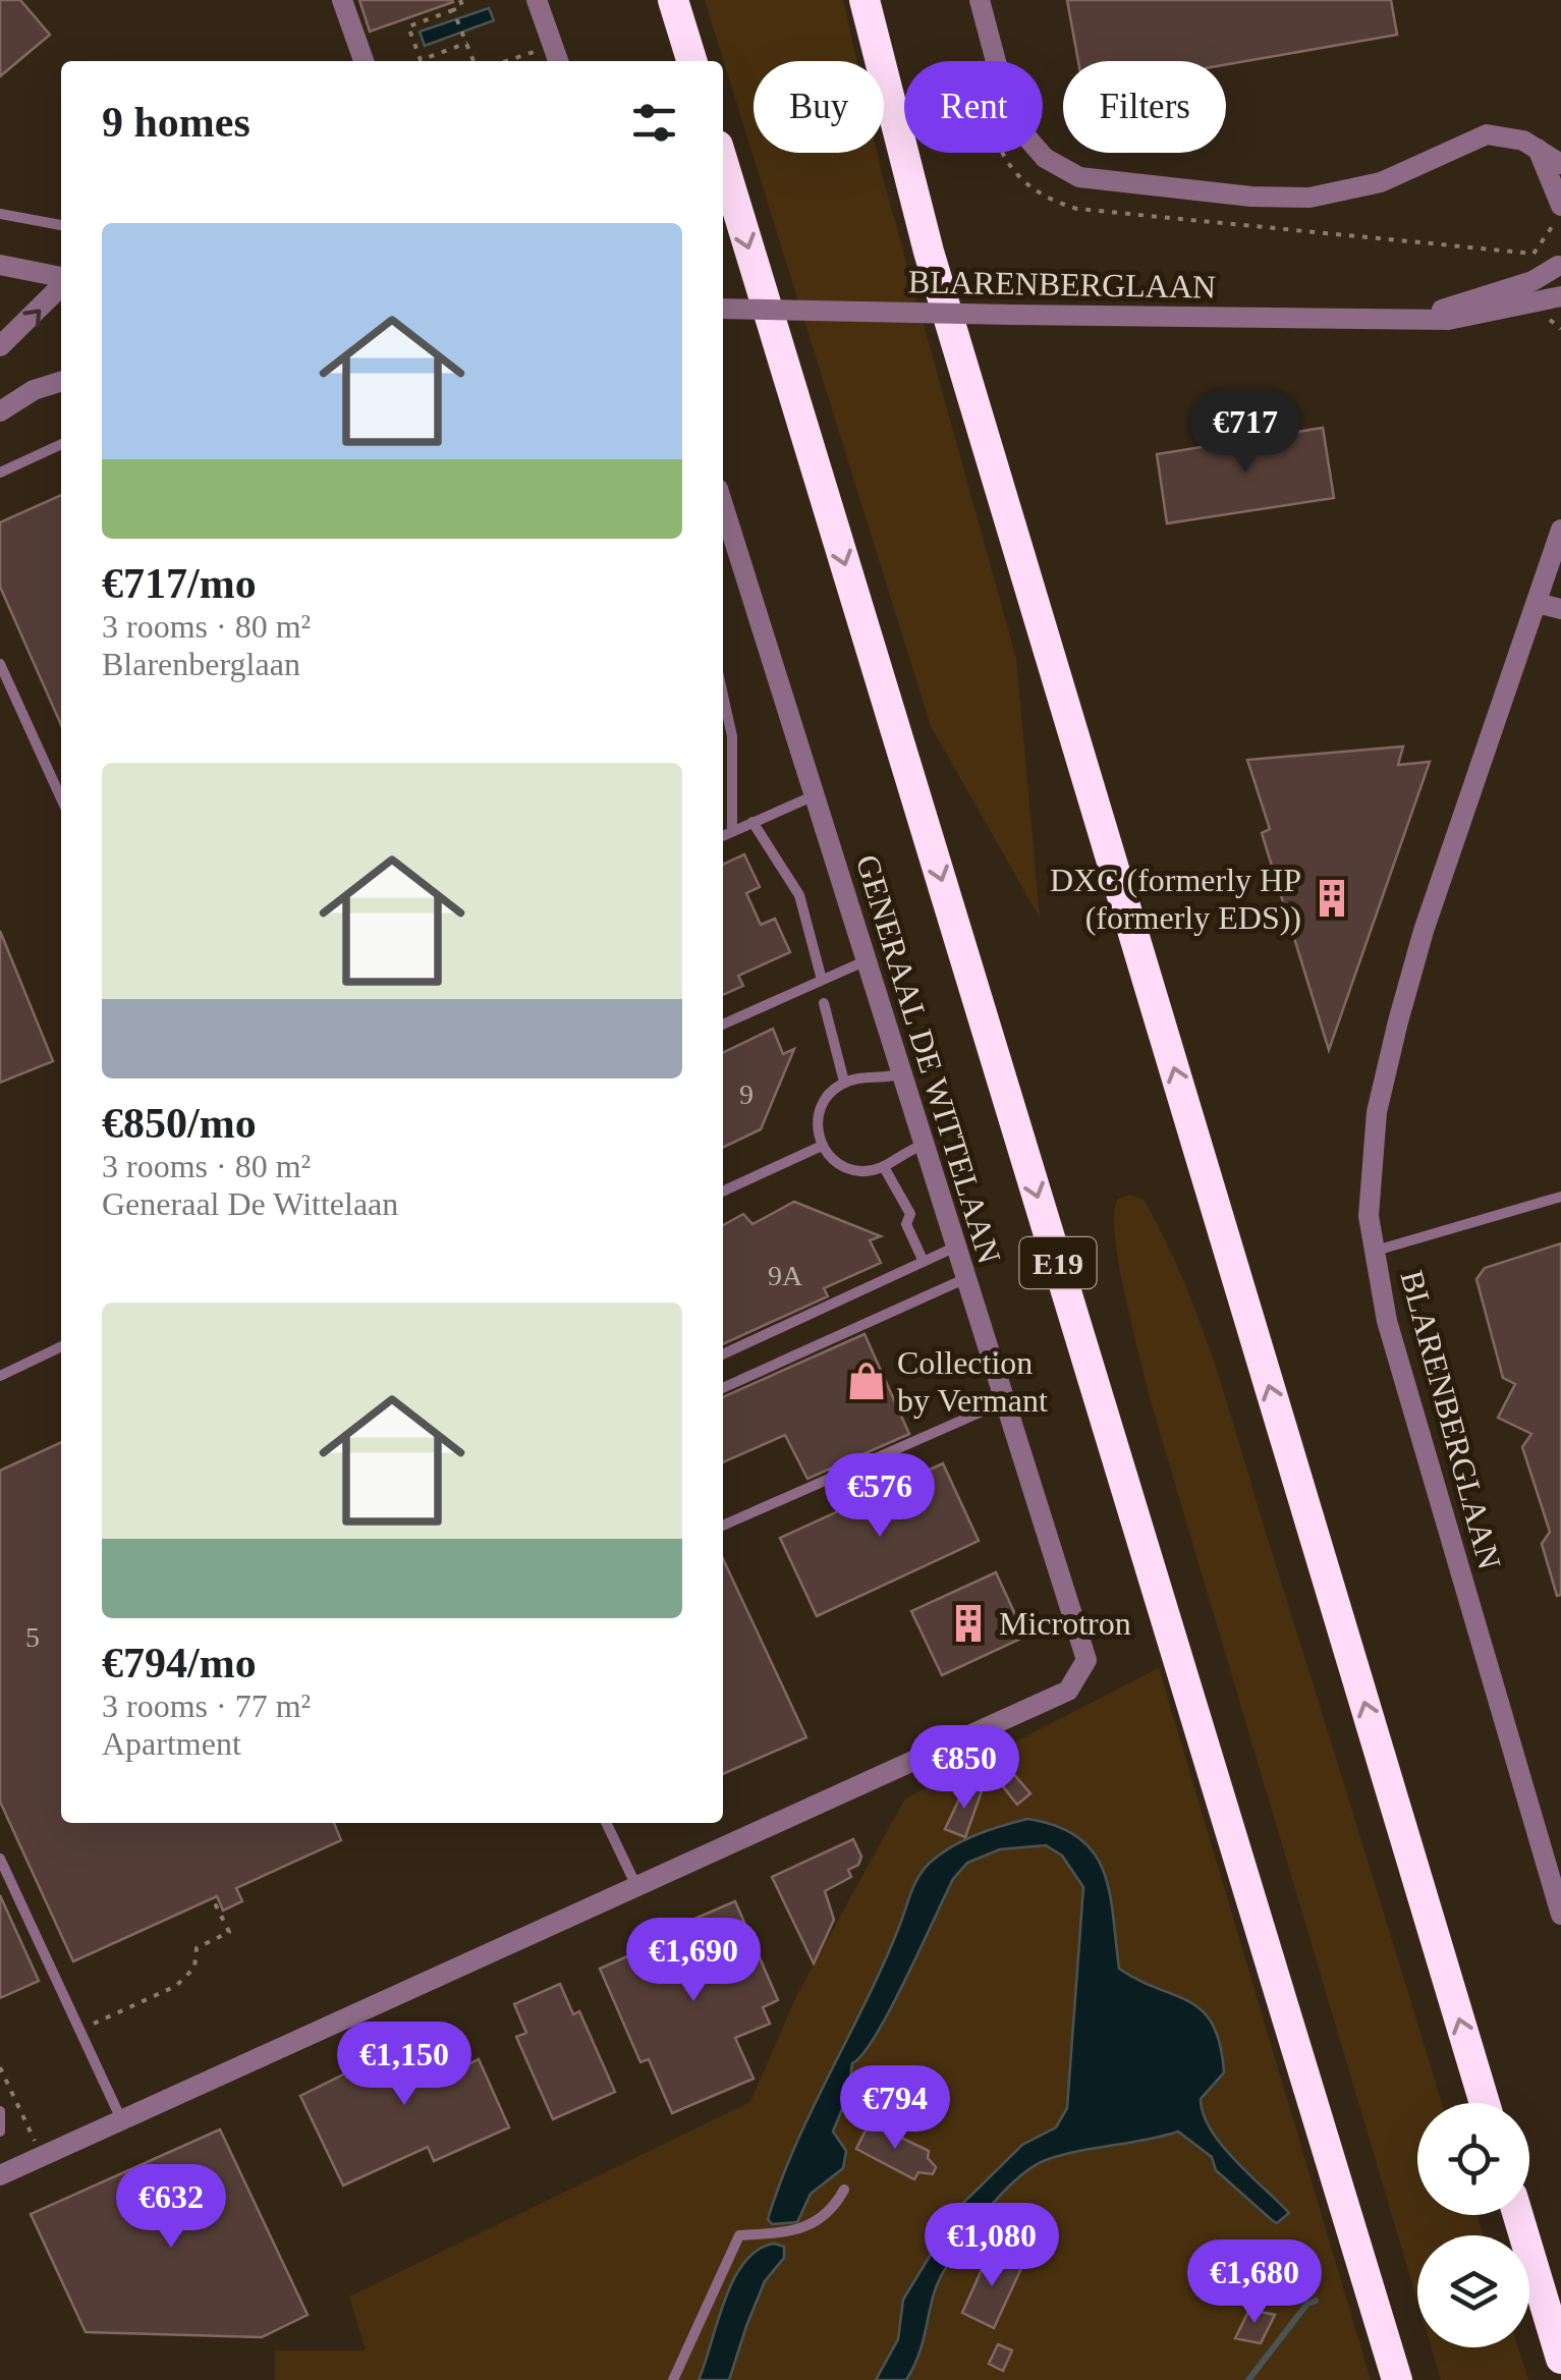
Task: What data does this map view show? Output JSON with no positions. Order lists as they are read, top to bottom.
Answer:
{
  "streets": {
    "highway": ["E19"],
    "street": ["BLARENBERGLAAN", "GENERAAL DE WITTELAAN"]
  },
  "places": {
    "building": ["DXC (formerly HP (formerly EDS))", "Microtron"],
    "shop": ["Collection by Vermant"]
  },
  "house_numbers": ["9", "9A", "5"],
  "page": {
    "chip": ["Buy", "Rent", "Filters"],
    "heading": "9 homes",
    "list": [
      {
        "name": "€717/mo",
        "note": "3 rooms · 80 m² · Blarenberglaan"
      },
      {
        "name": "€850/mo",
        "note": "3 rooms · 80 m² · Generaal De Wittelaan"
      },
      {
        "name": "€794/mo",
        "note": "3 rooms · 77 m² · Apartment"
      }
    ],
    "price": [
      "€717",
      "€576",
      "€850",
      "€1,690",
      "€1,150",
      "€794",
      "€632",
      "€1,080",
      "€1,680"
    ]
  }
}
